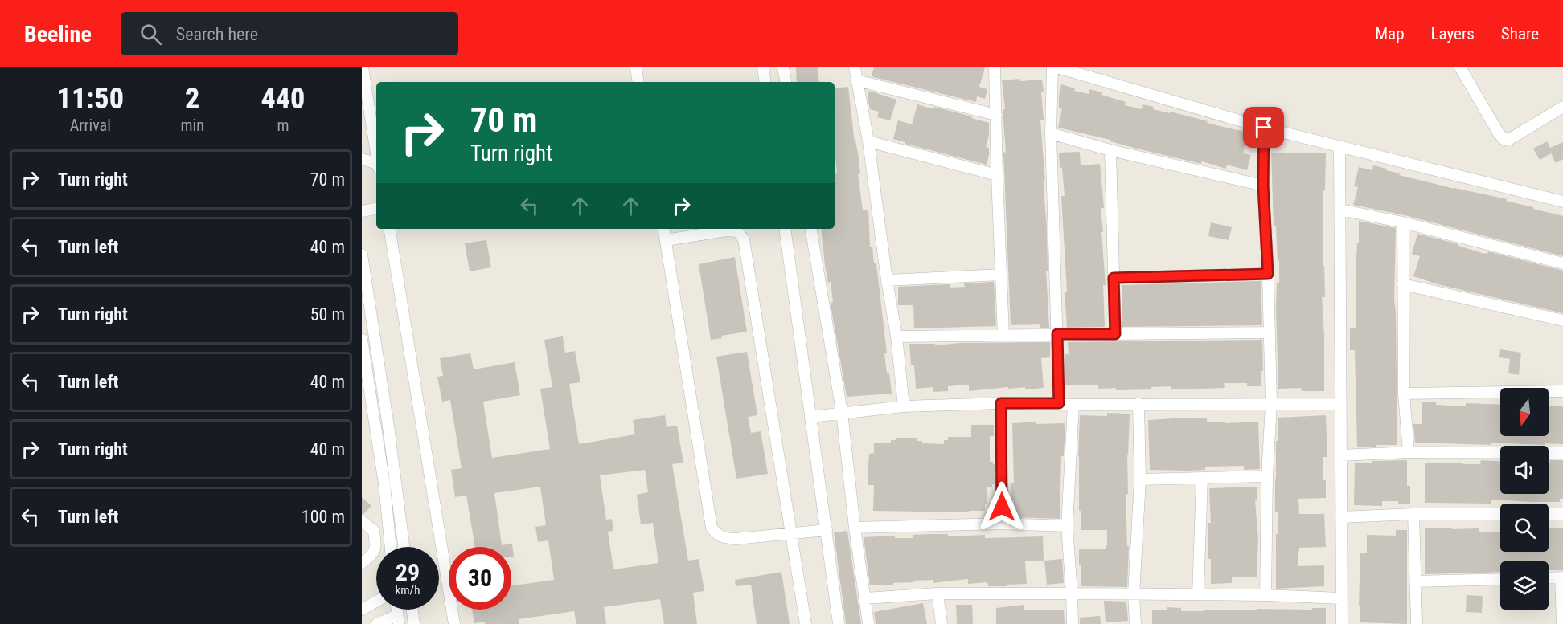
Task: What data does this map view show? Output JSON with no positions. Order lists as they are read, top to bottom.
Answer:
{
  "north": "bottom",
  "page": {
    "header": "Beeline",
    "search": "Search here",
    "nav": ["Map", "Layers", "Share"],
    "eta": [
      "11:50",
      "Arrival",
      "2",
      "min",
      "440",
      "m"
    ],
    "turn": ["70 m", "Turn right"],
    "list": [
      {
        "name": "Turn right",
        "value": "70 m"
      },
      {
        "name": "Turn left",
        "value": "40 m"
      },
      {
        "name": "Turn right",
        "value": "50 m"
      },
      {
        "name": "Turn left",
        "value": "40 m"
      },
      {
        "name": "Turn right",
        "value": "40 m"
      },
      {
        "name": "Turn left",
        "value": "100 m"
      }
    ],
    "speed": "29 km/h",
    "limit": "30"
  }
}
